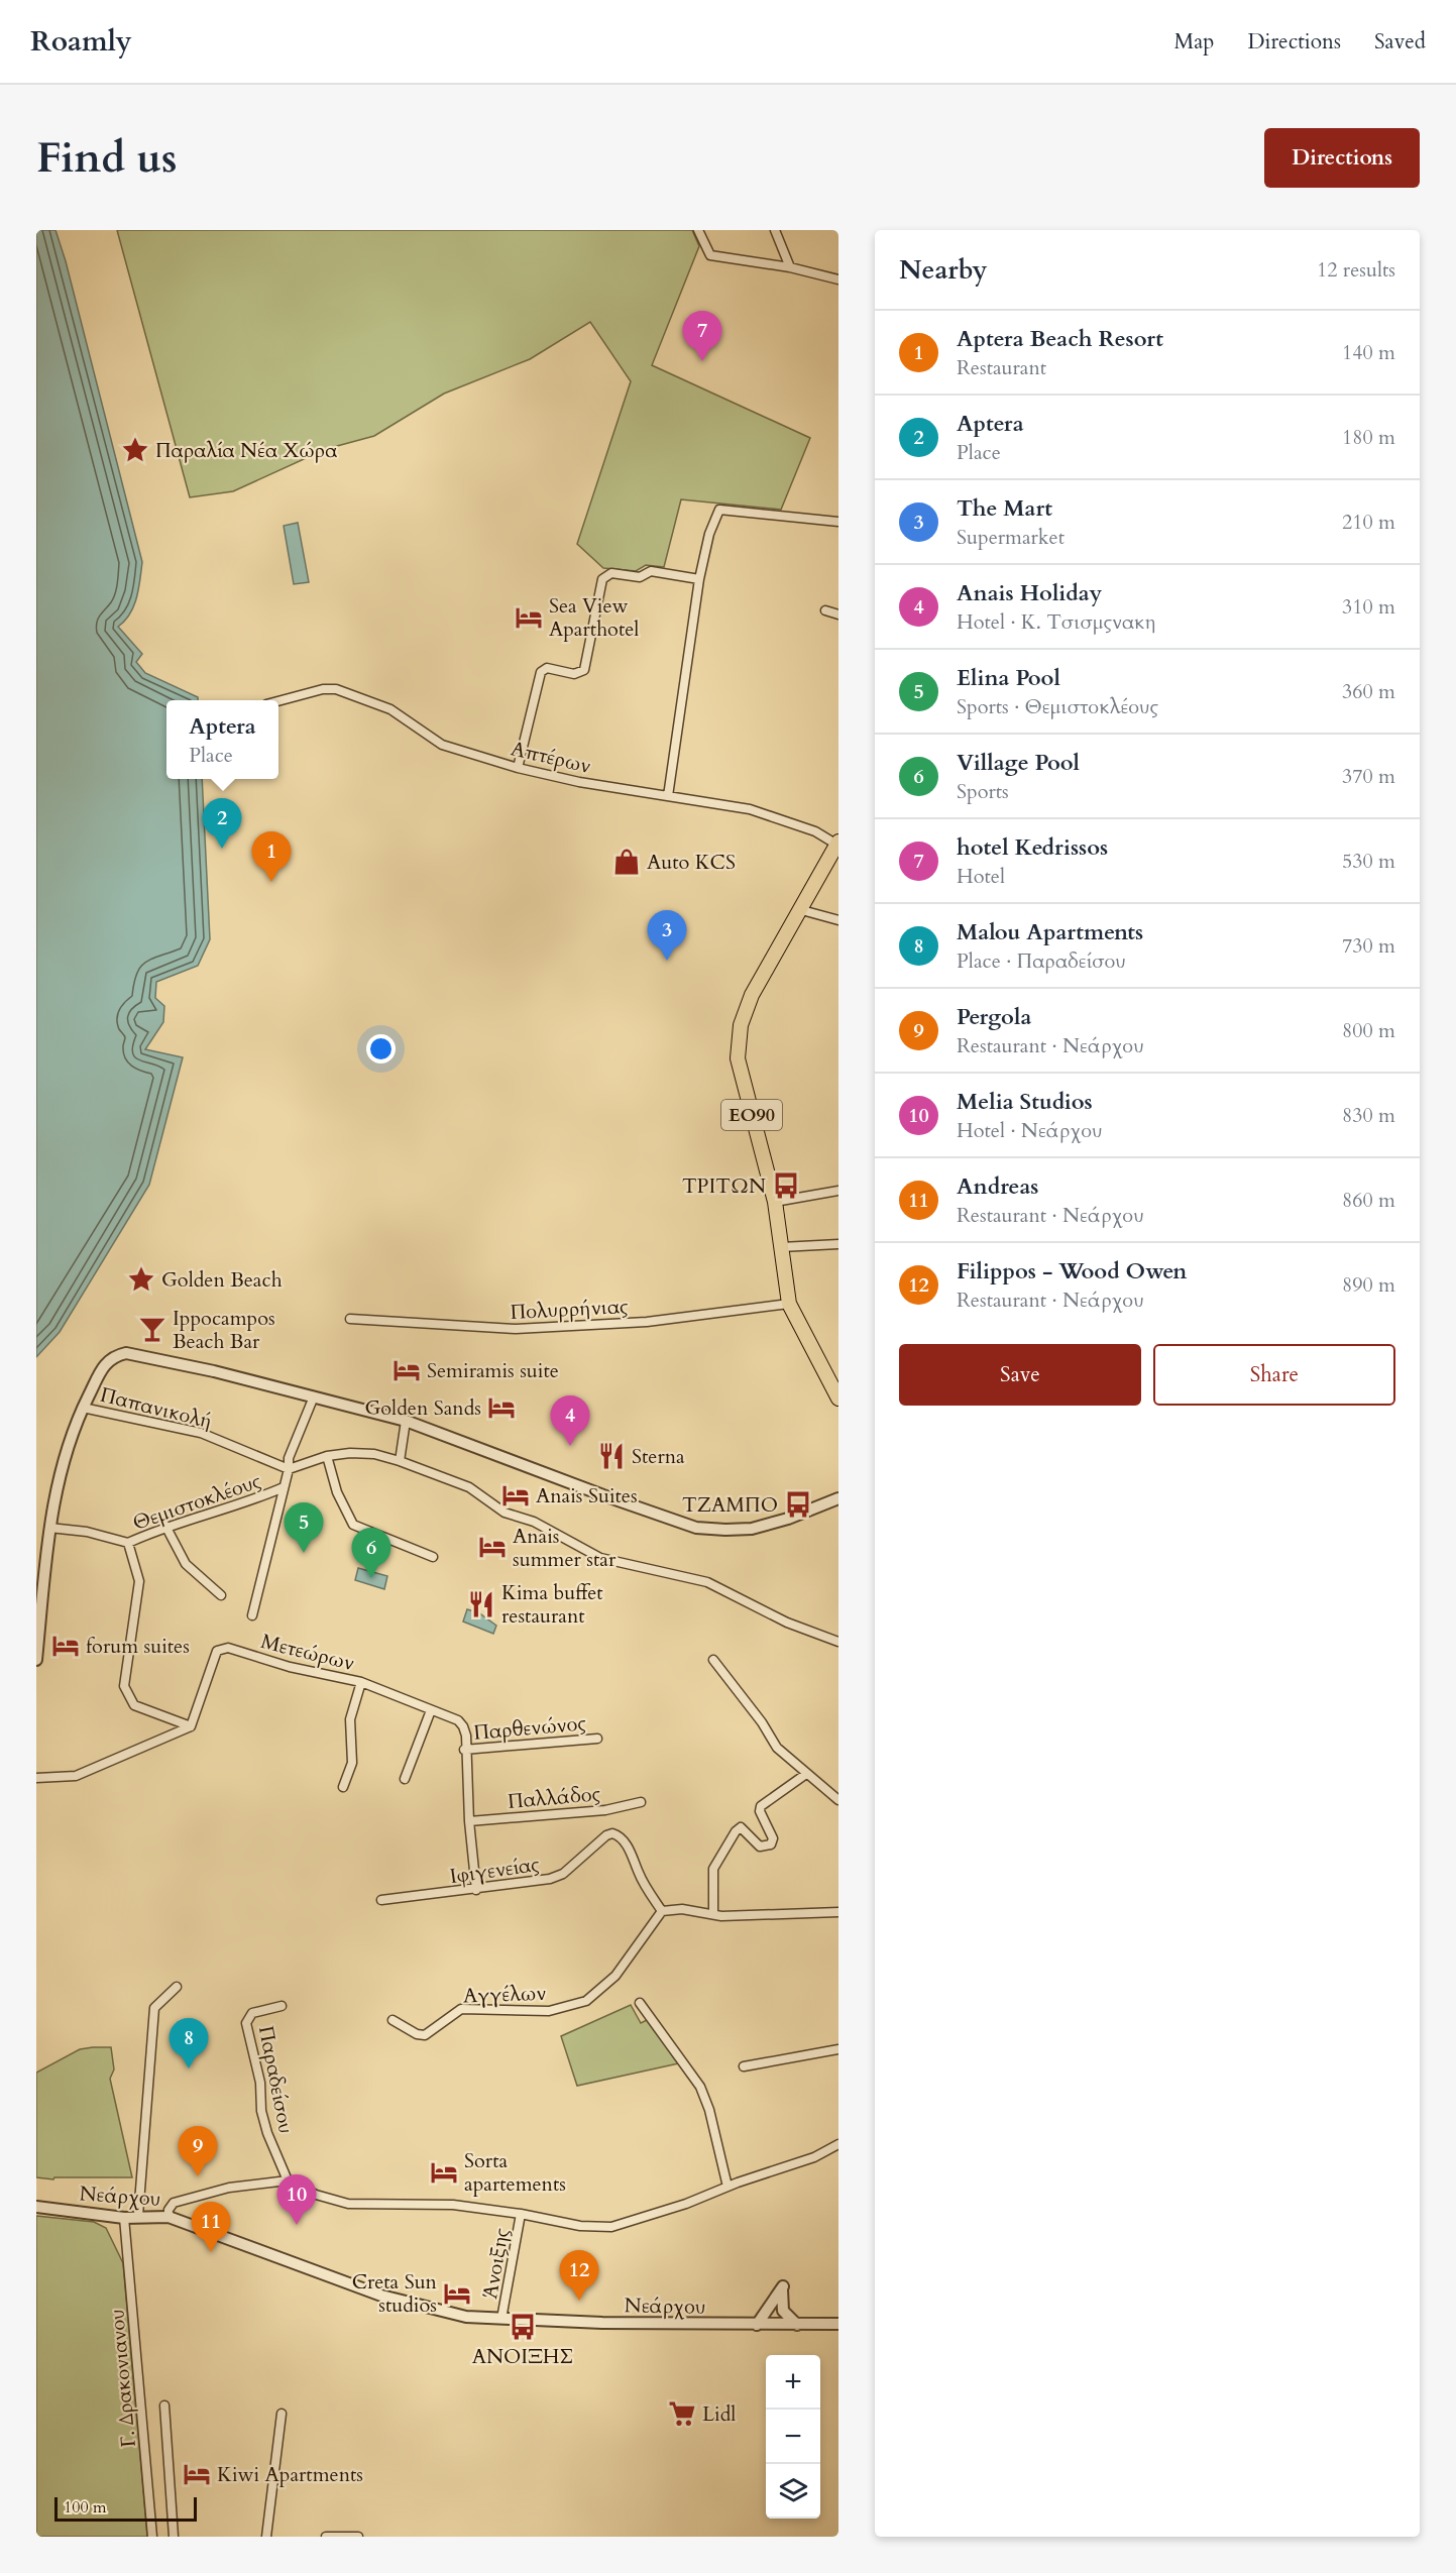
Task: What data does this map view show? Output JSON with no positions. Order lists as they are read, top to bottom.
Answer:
{
  "streets": {
    "main road": ["ΕΟ90"],
    "street": [
      "Απτέρων",
      "Πολυρρήνιας",
      "Παπανικολή",
      "Θεμιστοκλέους",
      "Μετεώρων",
      "Παρθενώνος",
      "Παλλάδος",
      "Ιφιγενείας",
      "Αγγέλων",
      "Παραδείσου",
      "Νεάρχου",
      "Άνοιξης",
      "Γ. Δρακονιανου"
    ]
  },
  "crossings": [
    ["Απτέρων", "ΕΟ90"],
    ["ΕΟ90", "Πολυρρήνιας"],
    ["Μετεώρων", "Παρθενώνος"],
    ["Μετεώρων", "Παλλάδος"],
    ["Μετεώρων", "Ιφιγενείας"],
    ["Ιφιγενείας", "Αγγέλων"],
    ["Νεάρχου", "Άνοιξης"],
    ["Νεάρχου", "Γ. Δρακονιανου"]
  ],
  "places": {
    "place": ["Παραλία Νέα Χώρα", "Golden Beach"],
    "hotel": [
      "Sea View Aparthotel",
      "Semiramis suite",
      "Golden Sands",
      "Anais Suites",
      "Anais summer star",
      "forum suites",
      "Sorta apartements",
      "Creta Sun studios",
      "Kiwi Apartments"
    ],
    "shop": ["Auto KCS"],
    "bus stop": ["ΤΡΙΤΩΝ", "ΤΖΑΜΠΟ", "ΑΝΟΙΞΗΣ"],
    "bar": ["Ippocampos Beach Bar"],
    "restaurant": ["Sterna", "Kima buffet restaurant"],
    "supermarket": ["Lidl"]
  },
  "scale_bar": "100 m",
  "page": {
    "header": "Roamly",
    "nav": ["Map", "Directions", "Saved"],
    "buttons": [
      "Directions",
      ["Save", "Share"]
    ],
    "title": "Find us",
    "heading": ["Nearby", "12 results"],
    "list": [
      {
        "mark": "1",
        "name": "Aptera Beach Resort",
        "note": "Restaurant",
        "value": "140 m"
      },
      {
        "mark": "2",
        "name": "Aptera",
        "note": "Place",
        "value": "180 m"
      },
      {
        "mark": "3",
        "name": "The Mart",
        "note": "Supermarket",
        "value": "210 m"
      },
      {
        "mark": "4",
        "name": "Anais Holiday",
        "note": "Hotel · Κ. Τσισμςνακη",
        "value": "310 m"
      },
      {
        "mark": "5",
        "name": "Elina Pool",
        "note": "Sports · Θεμιστοκλέους",
        "value": "360 m"
      },
      {
        "mark": "6",
        "name": "Village Pool",
        "note": "Sports",
        "value": "370 m"
      },
      {
        "mark": "7",
        "name": "hotel Kedrissos",
        "note": "Hotel",
        "value": "530 m"
      },
      {
        "mark": "8",
        "name": "Malou Apartments",
        "note": "Place · Παραδείσου",
        "value": "730 m"
      },
      {
        "mark": "9",
        "name": "Pergola",
        "note": "Restaurant · Νεάρχου",
        "value": "800 m"
      },
      {
        "mark": "10",
        "name": "Melia Studios",
        "note": "Hotel · Νεάρχου",
        "value": "830 m"
      },
      {
        "mark": "11",
        "name": "Andreas",
        "note": "Restaurant · Νεάρχου",
        "value": "860 m"
      },
      {
        "mark": "12",
        "name": "Filippos - Wood Owen",
        "note": "Restaurant · Νεάρχου",
        "value": "890 m"
      }
    ],
    "pins": [
      "7",
      "2",
      "1",
      "3",
      "4",
      "5",
      "6",
      "8",
      "9",
      "10",
      "11",
      "12"
    ],
    "popup": ["Aptera", "Place"],
    "map_buttons": ["+", "−"],
    "scale": "100 m"
  }
}
